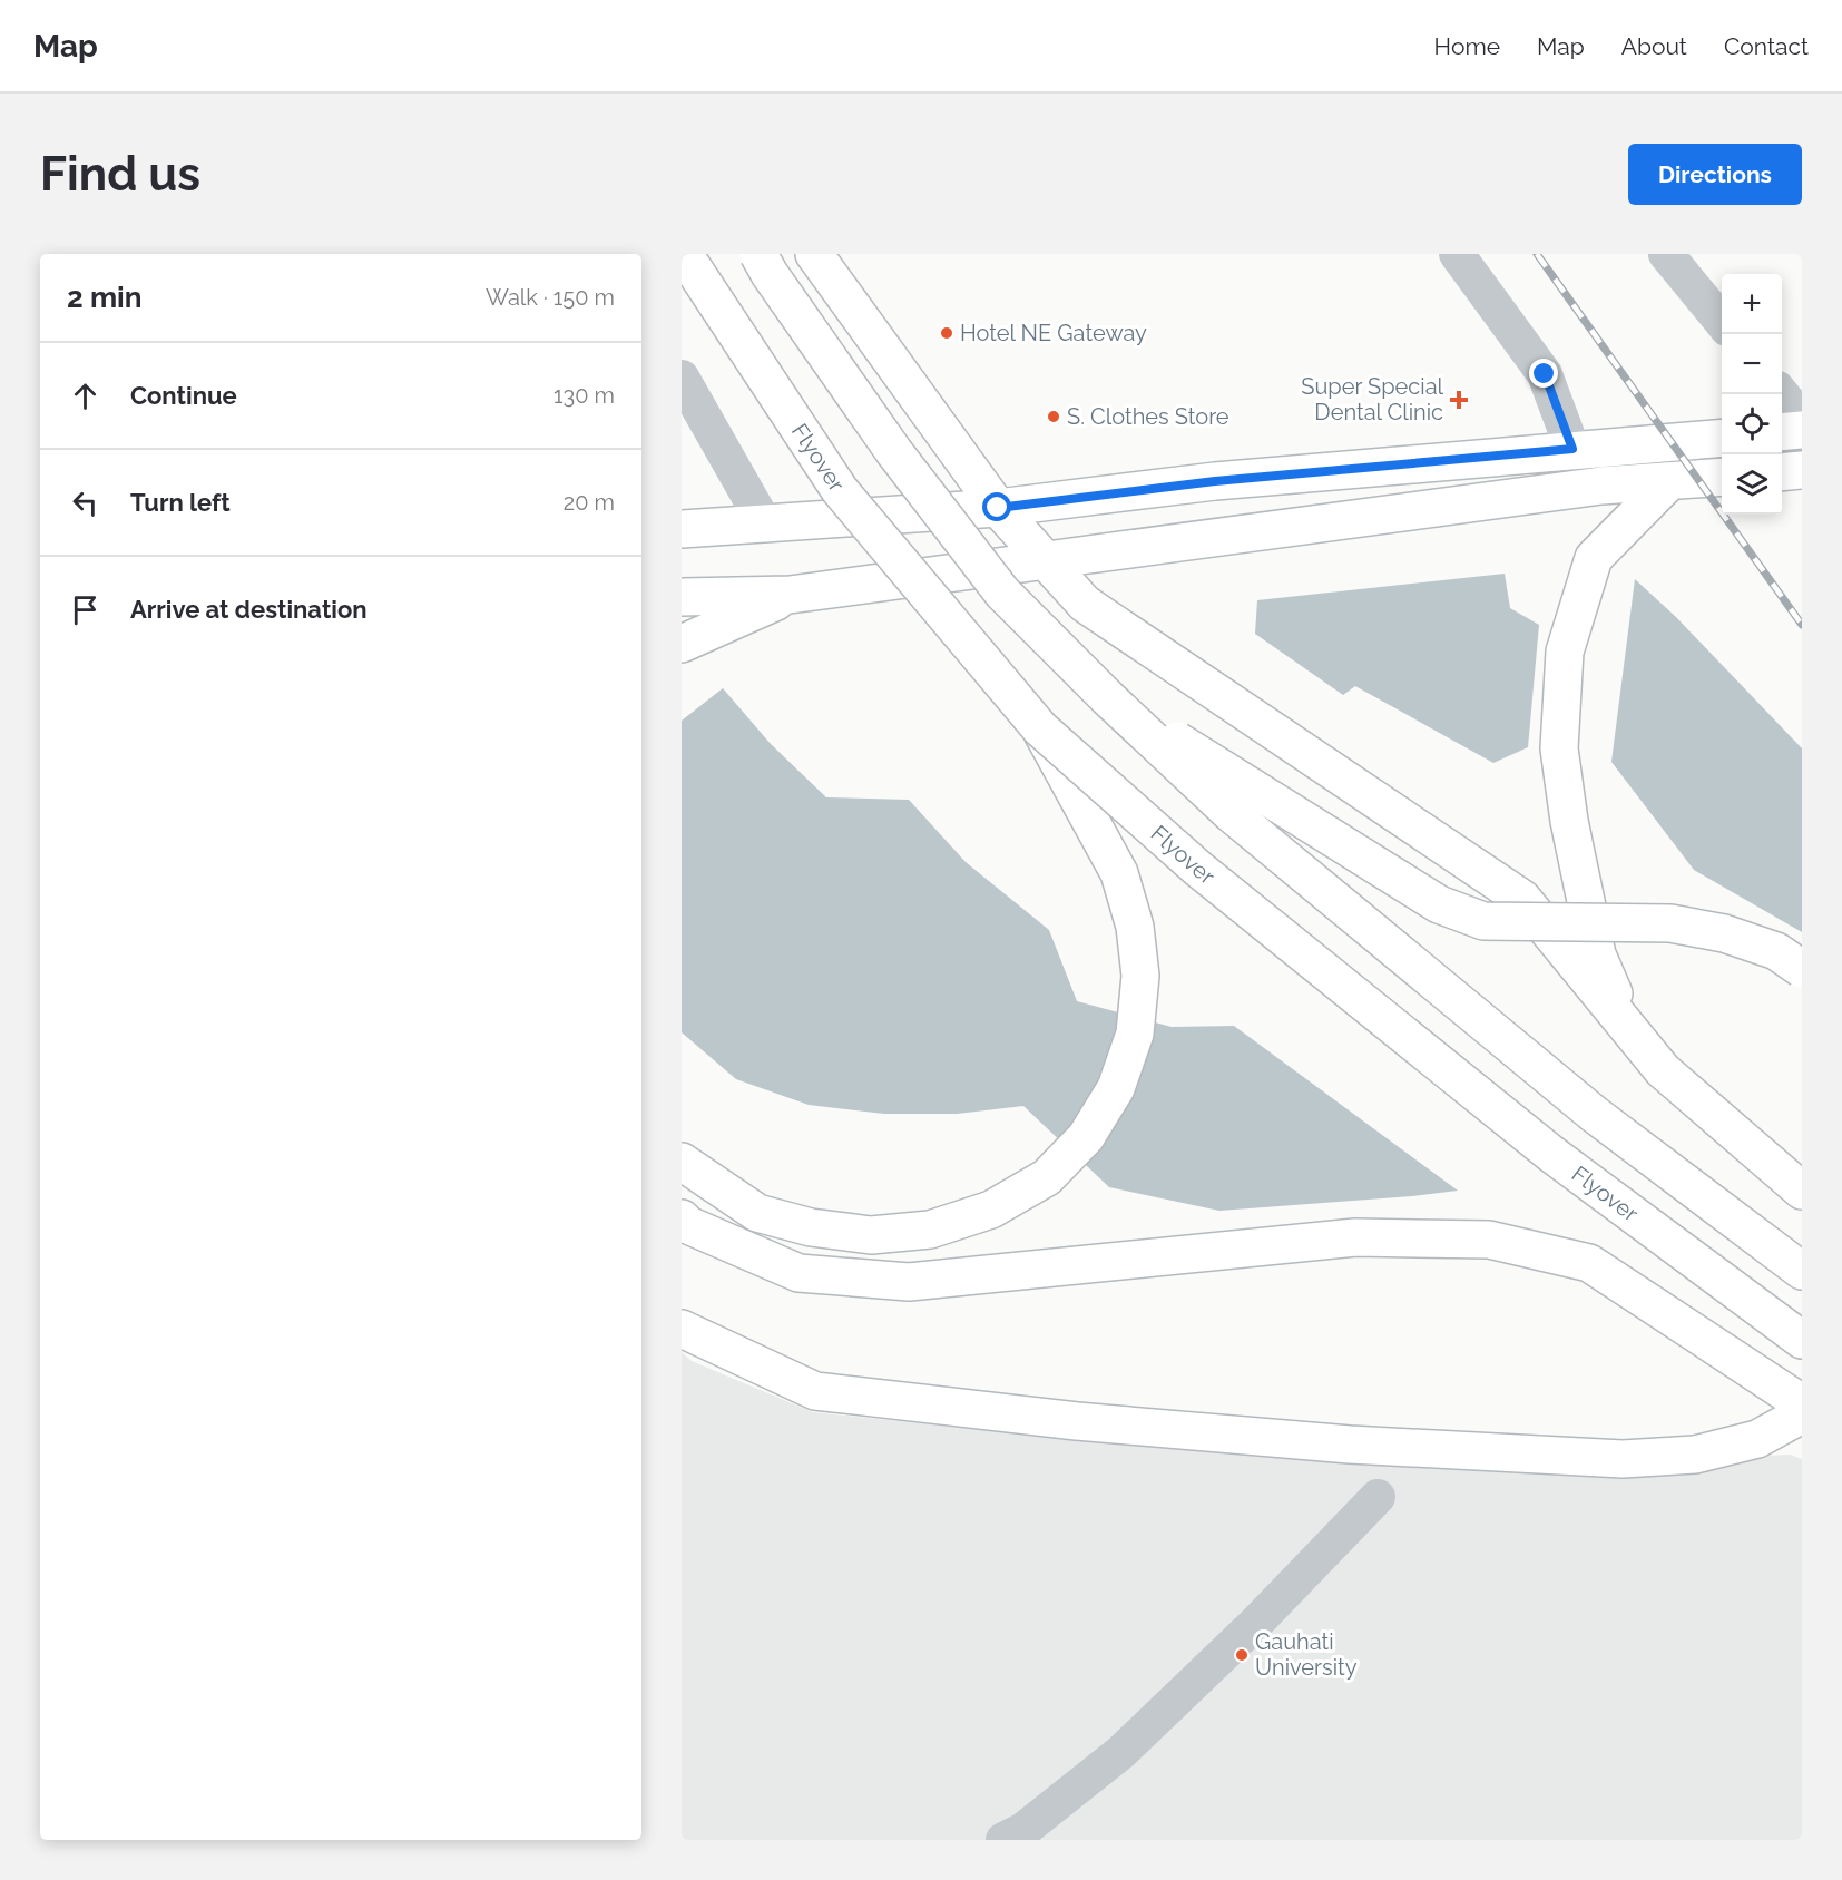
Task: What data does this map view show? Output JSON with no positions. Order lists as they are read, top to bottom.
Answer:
{
  "streets": {
    "main road": ["Flyover"]
  },
  "places": {
    "other": ["Hotel NE Gateway", "S. Clothes Store", "Gauhati University"],
    "health": ["Super Special Dental Clinic"]
  },
  "page": {
    "header": "Map",
    "nav": [
      "Home",
      "Map",
      "About",
      "Contact"
    ],
    "buttons": "Directions",
    "title": "Find us",
    "heading": ["2 min", "Walk · 150 m"],
    "map_buttons": ["+", "−"],
    "list": [
      ["Continue", "130 m"],
      ["Turn left", "20 m"],
      "Arrive at destination"
    ]
  }
}
